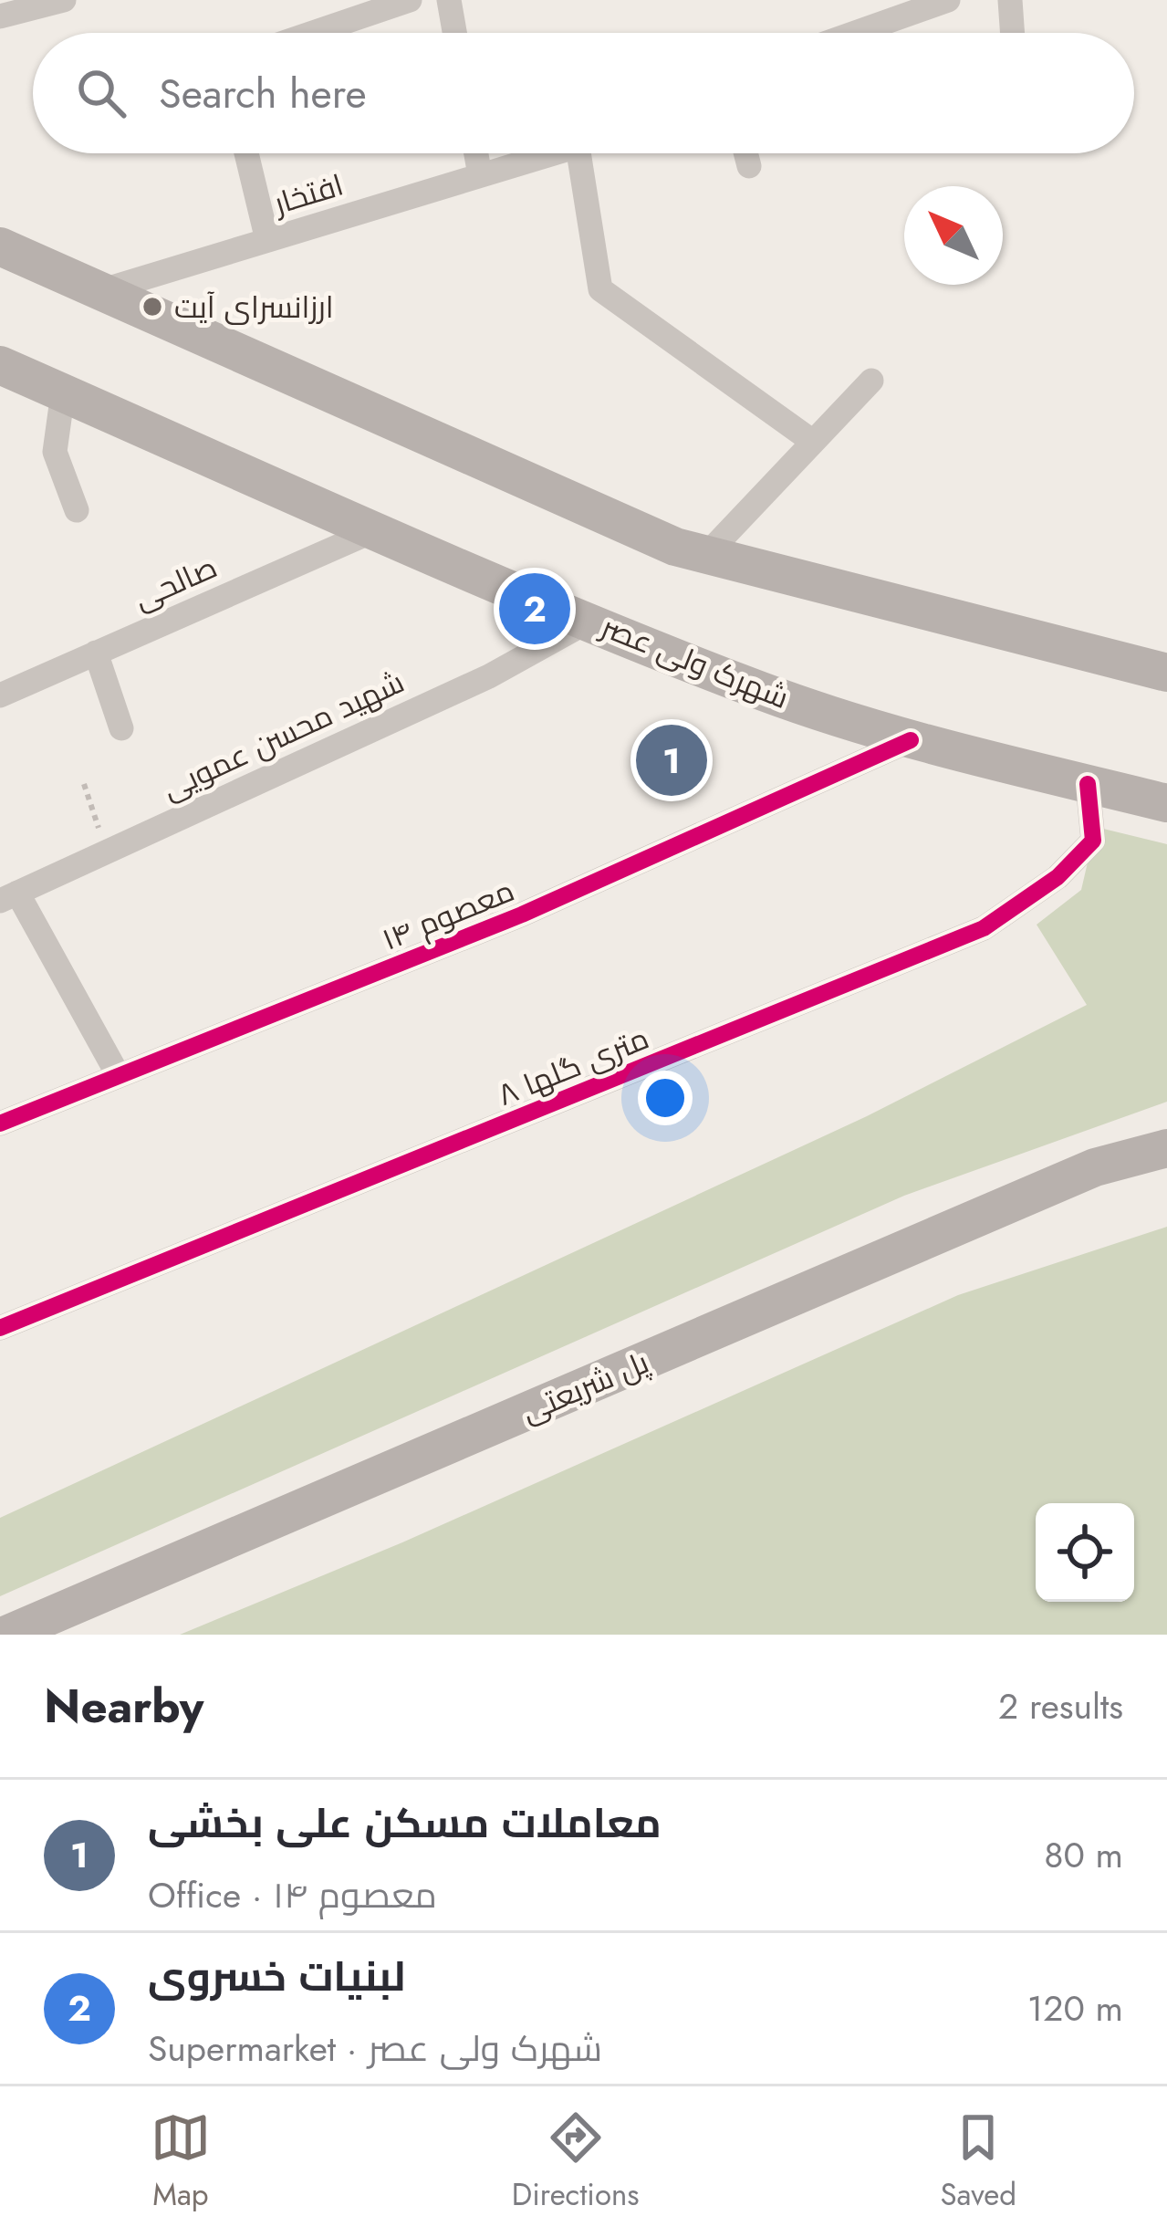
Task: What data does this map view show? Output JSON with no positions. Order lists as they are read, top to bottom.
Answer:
{
  "streets": {
    "main road": ["شهرک ولی عصر", "پل شریعتی"],
    "street": [
      "افتخار",
      "صالحی",
      "شهید محسن عمویی",
      "۱۴ معصوم",
      "۸ متری گلها"
    ]
  },
  "crossings": [
    ["صالحی", "شهرک ولی عصر"],
    ["شهرک ولی عصر", "شهید محسن عمویی"],
    ["شهرک ولی عصر", "۱۴ معصوم"],
    ["شهرک ولی عصر", "۸ متری گلها"]
  ],
  "places": ["ارزانسرای آیت"],
  "north": "top left",
  "page": {
    "search": "Search here",
    "pins": ["2", "1"],
    "heading": ["Nearby", "2 results"],
    "list": [
      {
        "mark": "1",
        "name": "معاملات مسکن علی بخشی",
        "note": "Office · ۱۴ معصوم",
        "value": "80 m"
      },
      {
        "mark": "2",
        "name": "لبنیات خسروی",
        "note": "Supermarket · شهرک ولی عصر",
        "value": "120 m"
      }
    ],
    "nav": ["Map", "Directions", "Saved"]
  }
}
